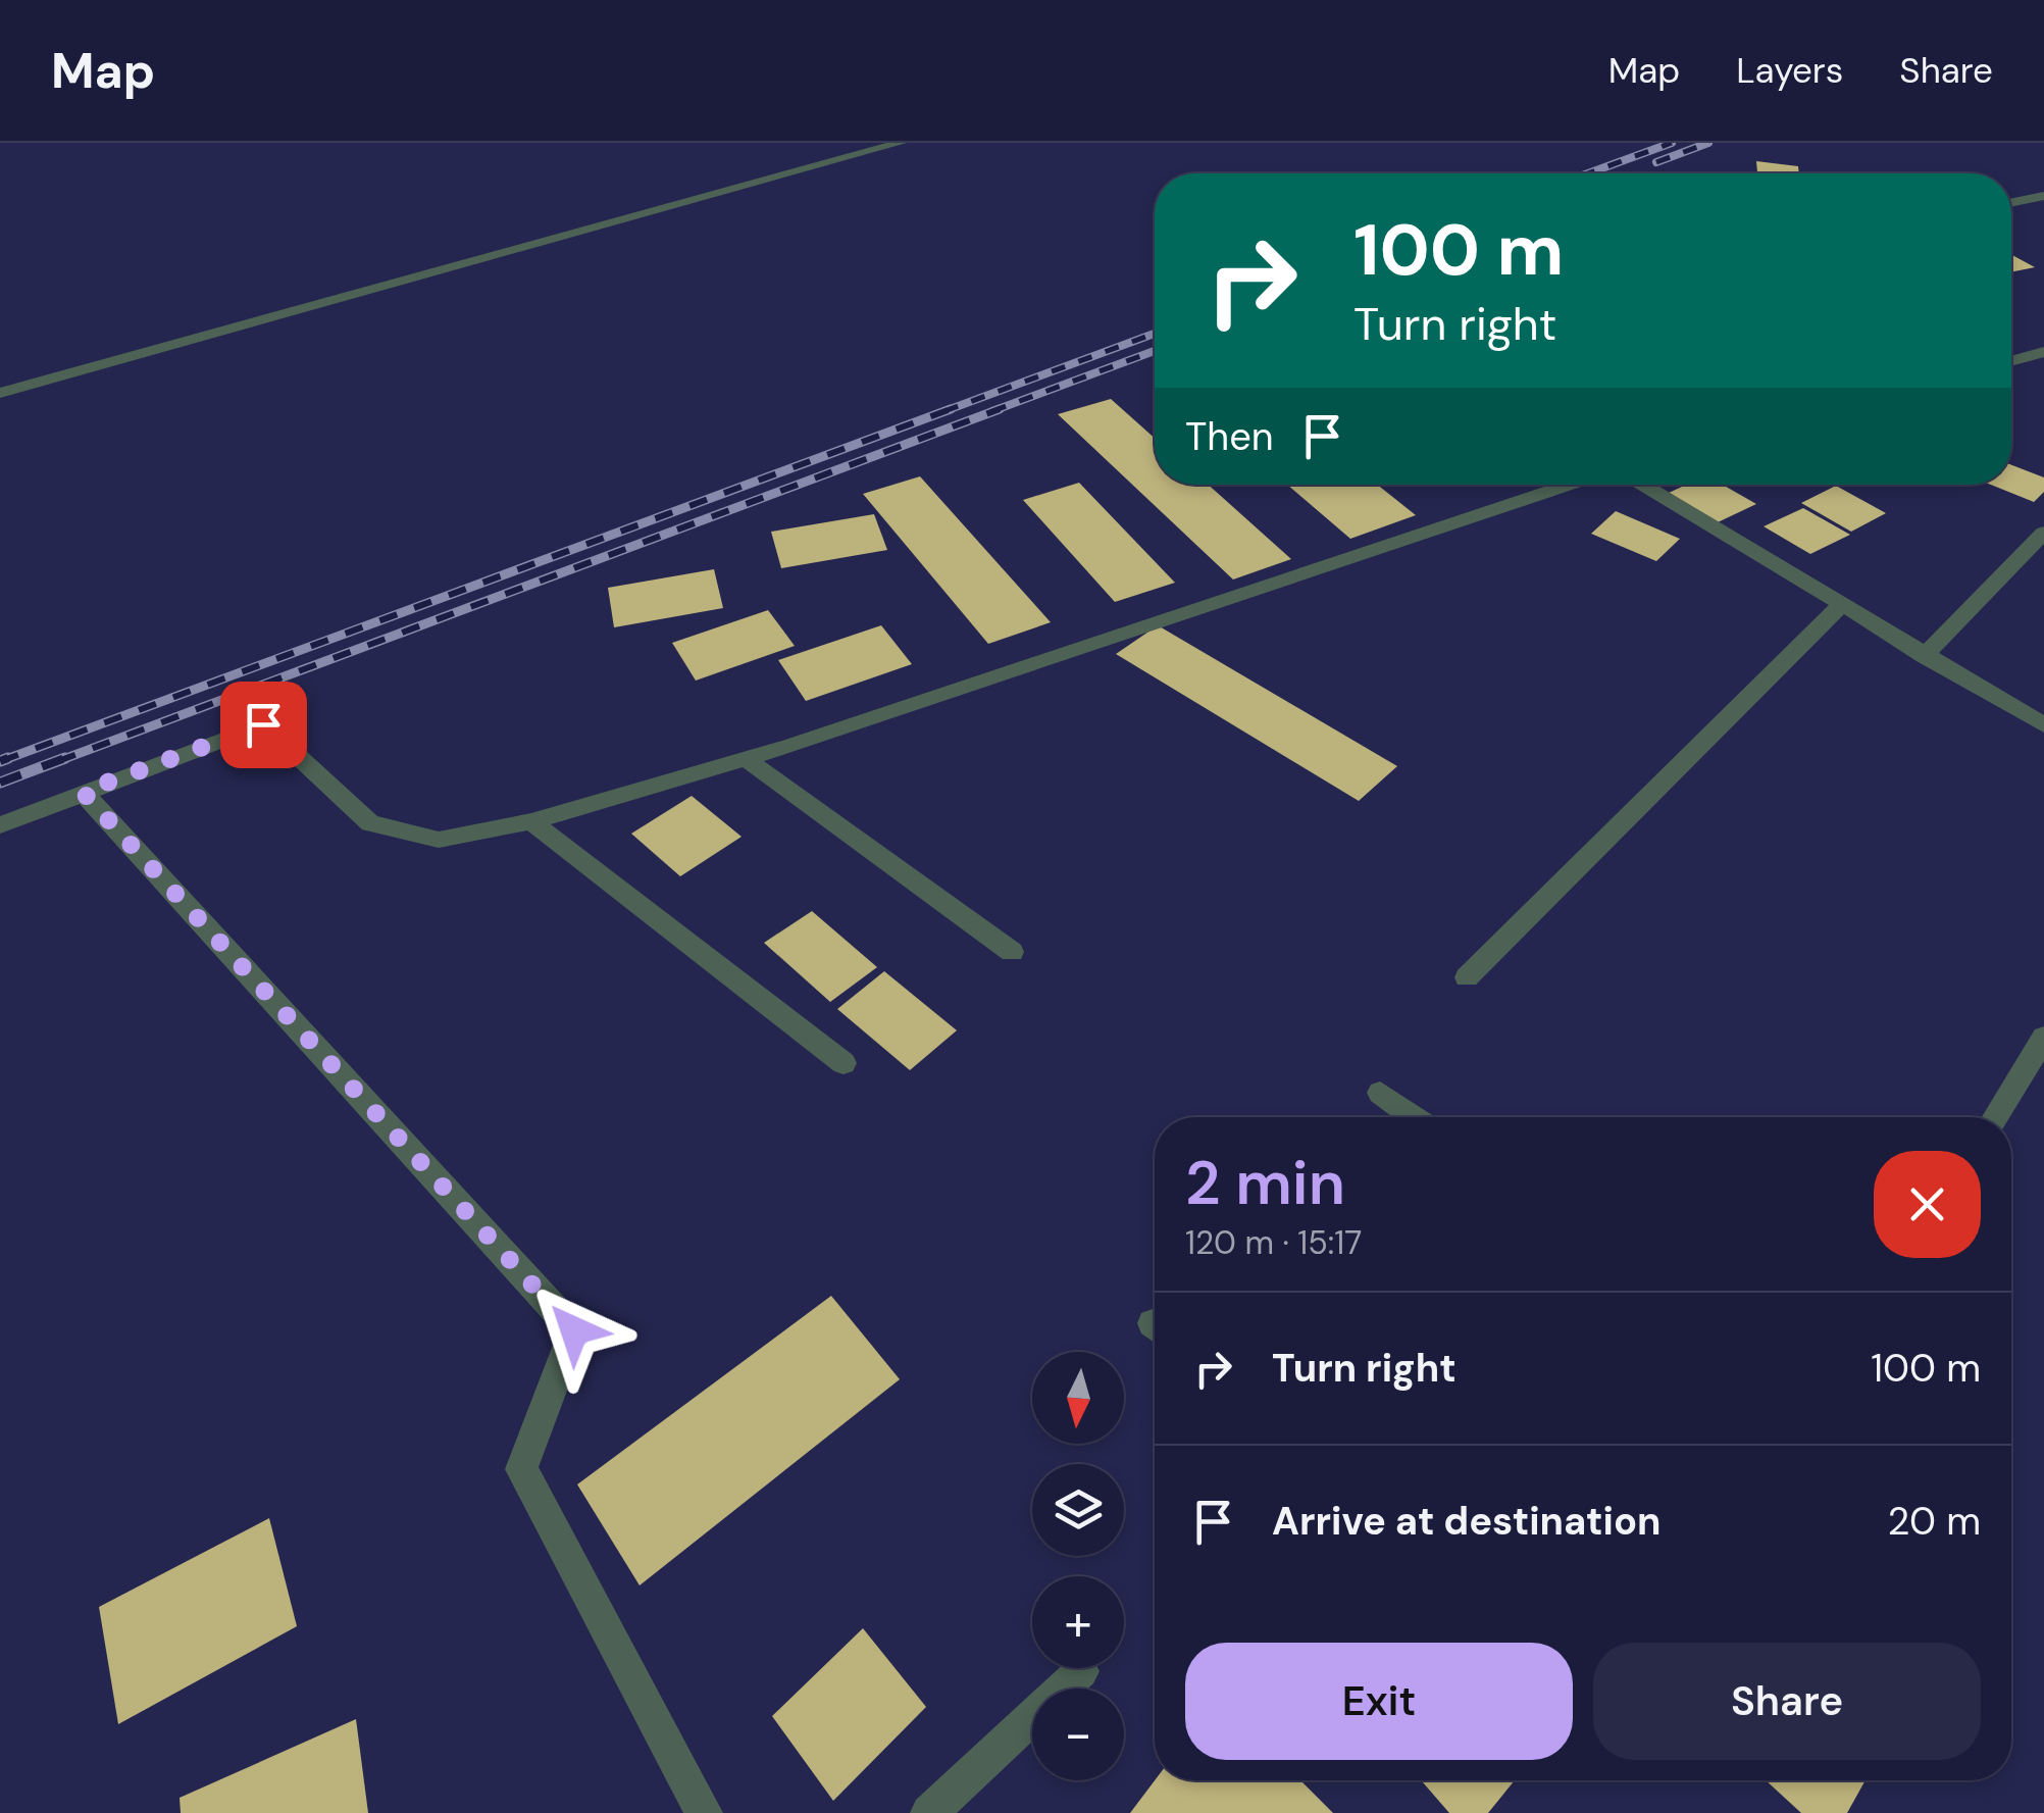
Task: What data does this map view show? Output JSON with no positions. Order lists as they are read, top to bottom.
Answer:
{
  "north": "bottom",
  "page": {
    "header": "Map",
    "nav": ["Map", "Layers", "Share"],
    "turn": ["100 m", "Turn right"],
    "then": "Then",
    "heading": ["2 min", "120 m · 15:17"],
    "list": [
      {
        "name": "Turn right",
        "value": "100 m"
      },
      {
        "name": "Arrive at destination",
        "value": "20 m"
      }
    ],
    "map_buttons": ["+", "−"],
    "buttons": ["Exit", "Share"]
  }
}
